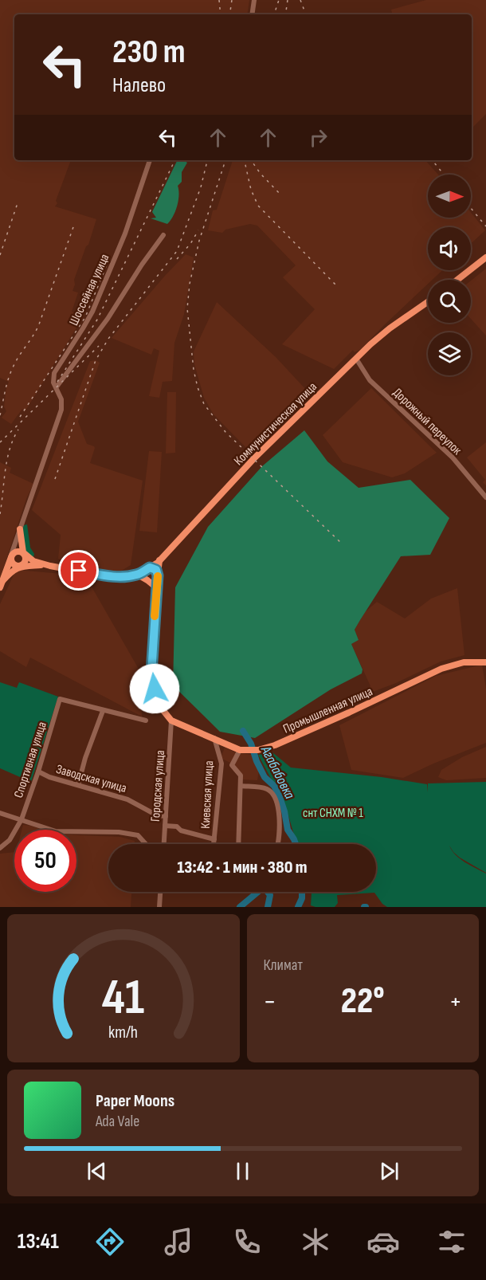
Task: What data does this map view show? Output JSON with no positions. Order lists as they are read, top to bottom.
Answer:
{
  "streets": {
    "main road": ["Шоссейная улица", "Коммунистическая улица", "Промышленная улица"],
    "street": [
      "Дорожный переулок",
      "Спортивная улица",
      "Заводская улица",
      "Городская улица",
      "Киевская улица"
    ]
  },
  "crossings": [
    ["Дорожный переулок", "Коммунистическая улица"],
    ["Промышленная улица", "Городская улица"],
    ["Промышленная улица", "Киевская улица"],
    ["Спортивная улица", "Заводская улица"],
    ["Заводская улица", "Городская улица"]
  ],
  "water": ["Агабабовка"],
  "parks": ["снт СНХМ № 1"],
  "north": "right",
  "page": {
    "turn": ["230 m", "Налево"],
    "limit": "50",
    "trip": "13:42 · 1 мин · 380 m",
    "tile": "Климат",
    "heat": ["−", "22°", "+"],
    "song": ["Paper Moons", "Ada Vale"],
    "tabs": "13:41",
    "gauge": ["41", "km/h"]
  }
}
